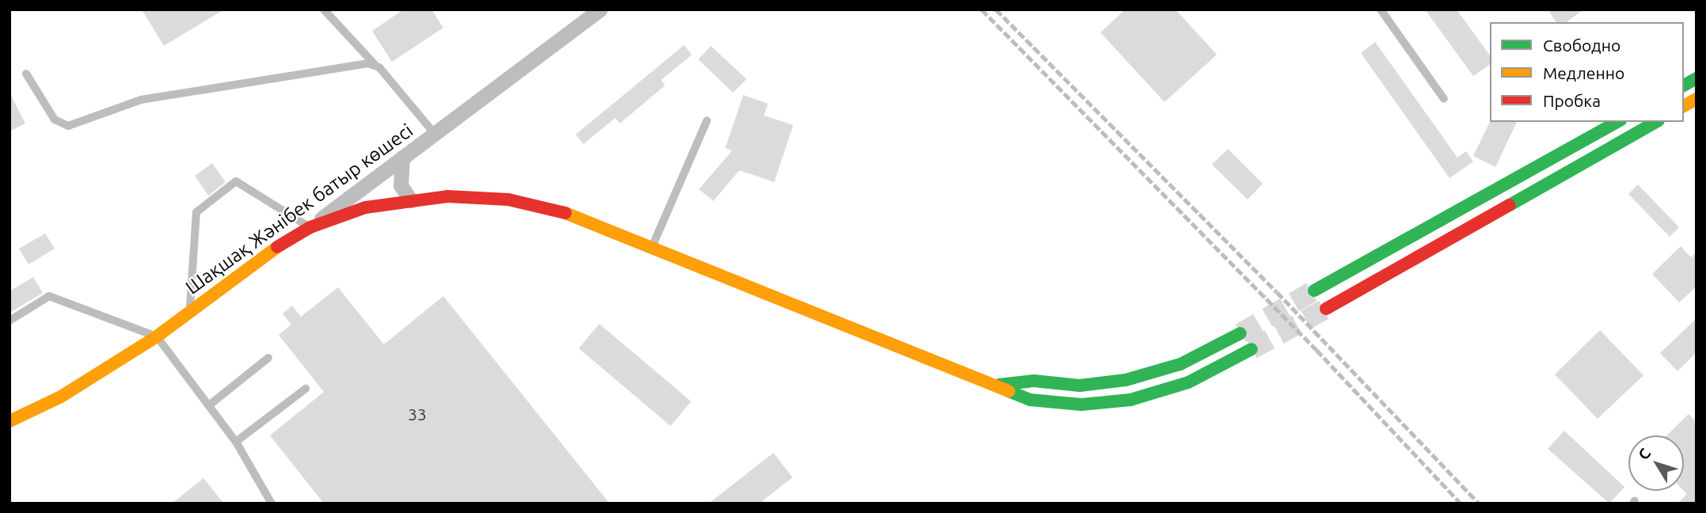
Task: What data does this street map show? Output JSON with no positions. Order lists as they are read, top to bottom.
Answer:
{
  "streets": {
    "main road": ["Шақшақ Жәнібек батыр көшесі"]
  },
  "house_numbers": ["33"],
  "legend": ["Свободно", "Медленно", "Пробка"],
  "north": "top left"
}
